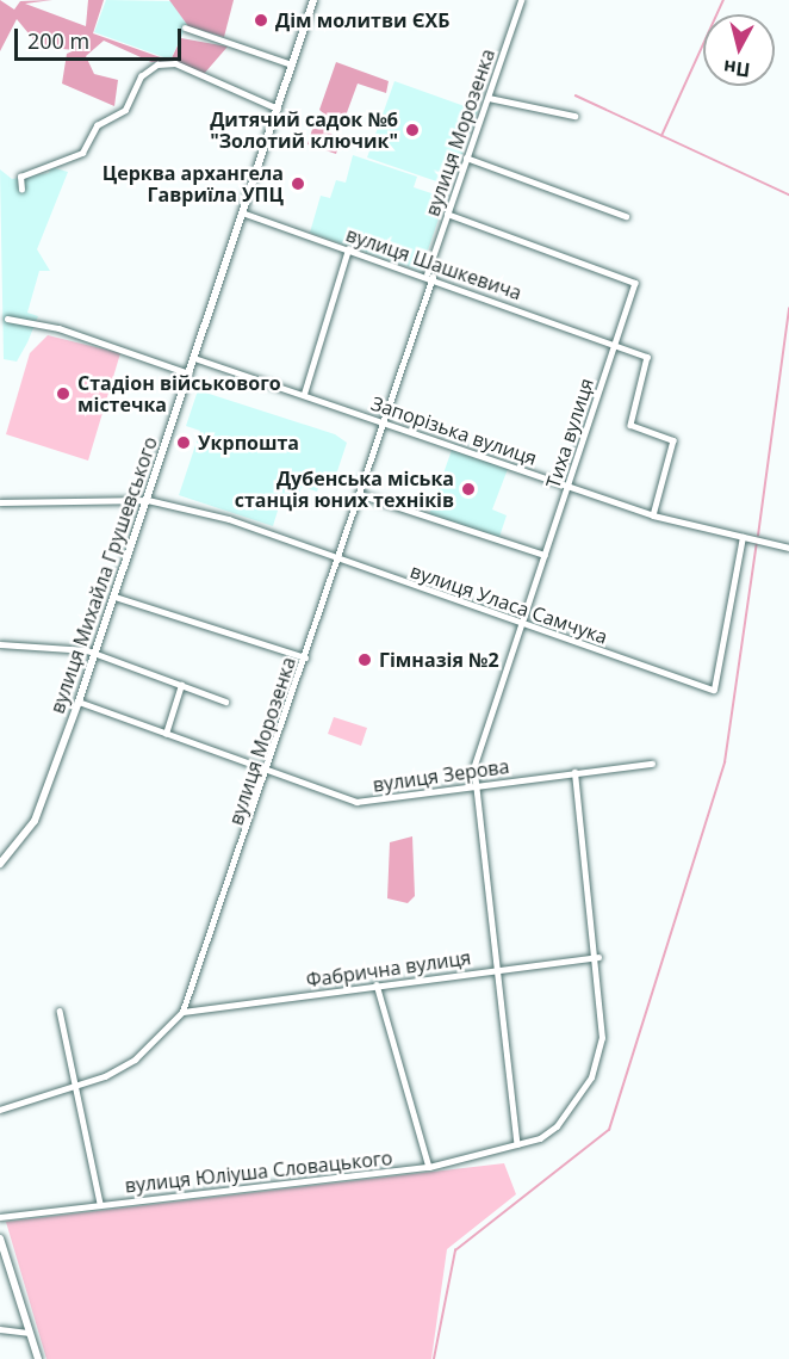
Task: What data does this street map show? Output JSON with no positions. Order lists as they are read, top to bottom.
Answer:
{
  "streets": {
    "main road": ["вулиця Михайла Грушевського"],
    "street": [
      "вулиця Морозенка",
      "вулиця Шашкевича",
      "Запорізька вулиця",
      "Тиха вулиця",
      "вулиця Уласа Самчука",
      "вулиця Зерова",
      "Фабрична вулиця",
      "вулиця Юліуша Словацького"
    ]
  },
  "crossings": [
    ["вулиця Морозенка", "вулиця Шашкевича"],
    ["вулиця Морозенка", "Запорізька вулиця"],
    ["вулиця Морозенка", "Тиха вулиця"],
    ["вулиця Морозенка", "вулиця Уласа Самчука"],
    ["вулиця Морозенка", "вулиця Зерова"],
    ["вулиця Морозенка", "Фабрична вулиця"],
    ["вулиця Шашкевича", "Запорізька вулиця"],
    ["вулиця Шашкевича", "Тиха вулиця"],
    ["вулиця Шашкевича", "вулиця Михайла Грушевського"],
    ["Запорізька вулиця", "Тиха вулиця"],
    ["Запорізька вулиця", "вулиця Михайла Грушевського"],
    ["Запорізька вулиця", "вулиця Уласа Самчука"],
    ["Тиха вулиця", "вулиця Уласа Самчука"],
    ["Тиха вулиця", "вулиця Зерова"],
    ["вулиця Михайла Грушевського", "вулиця Уласа Самчука"],
    ["вулиця Михайла Грушевського", "вулиця Зерова"],
    ["вулиця Зерова", "вулиця Юліуша Словацького"],
    ["Фабрична вулиця", "вулиця Юліуша Словацького"]
  ],
  "places": [
    "Дім молитви ЄХБ",
    "Дитячий садок №6 \"Золотий ключик\"",
    "Церква архангела Гавриїла УПЦ",
    "Стадіон військового містечка",
    "Укрпошта",
    "Дубенська міська станція юних техніків",
    "Гімназія №2"
  ],
  "scale_bar": "200 m",
  "north": "bottom"
}
